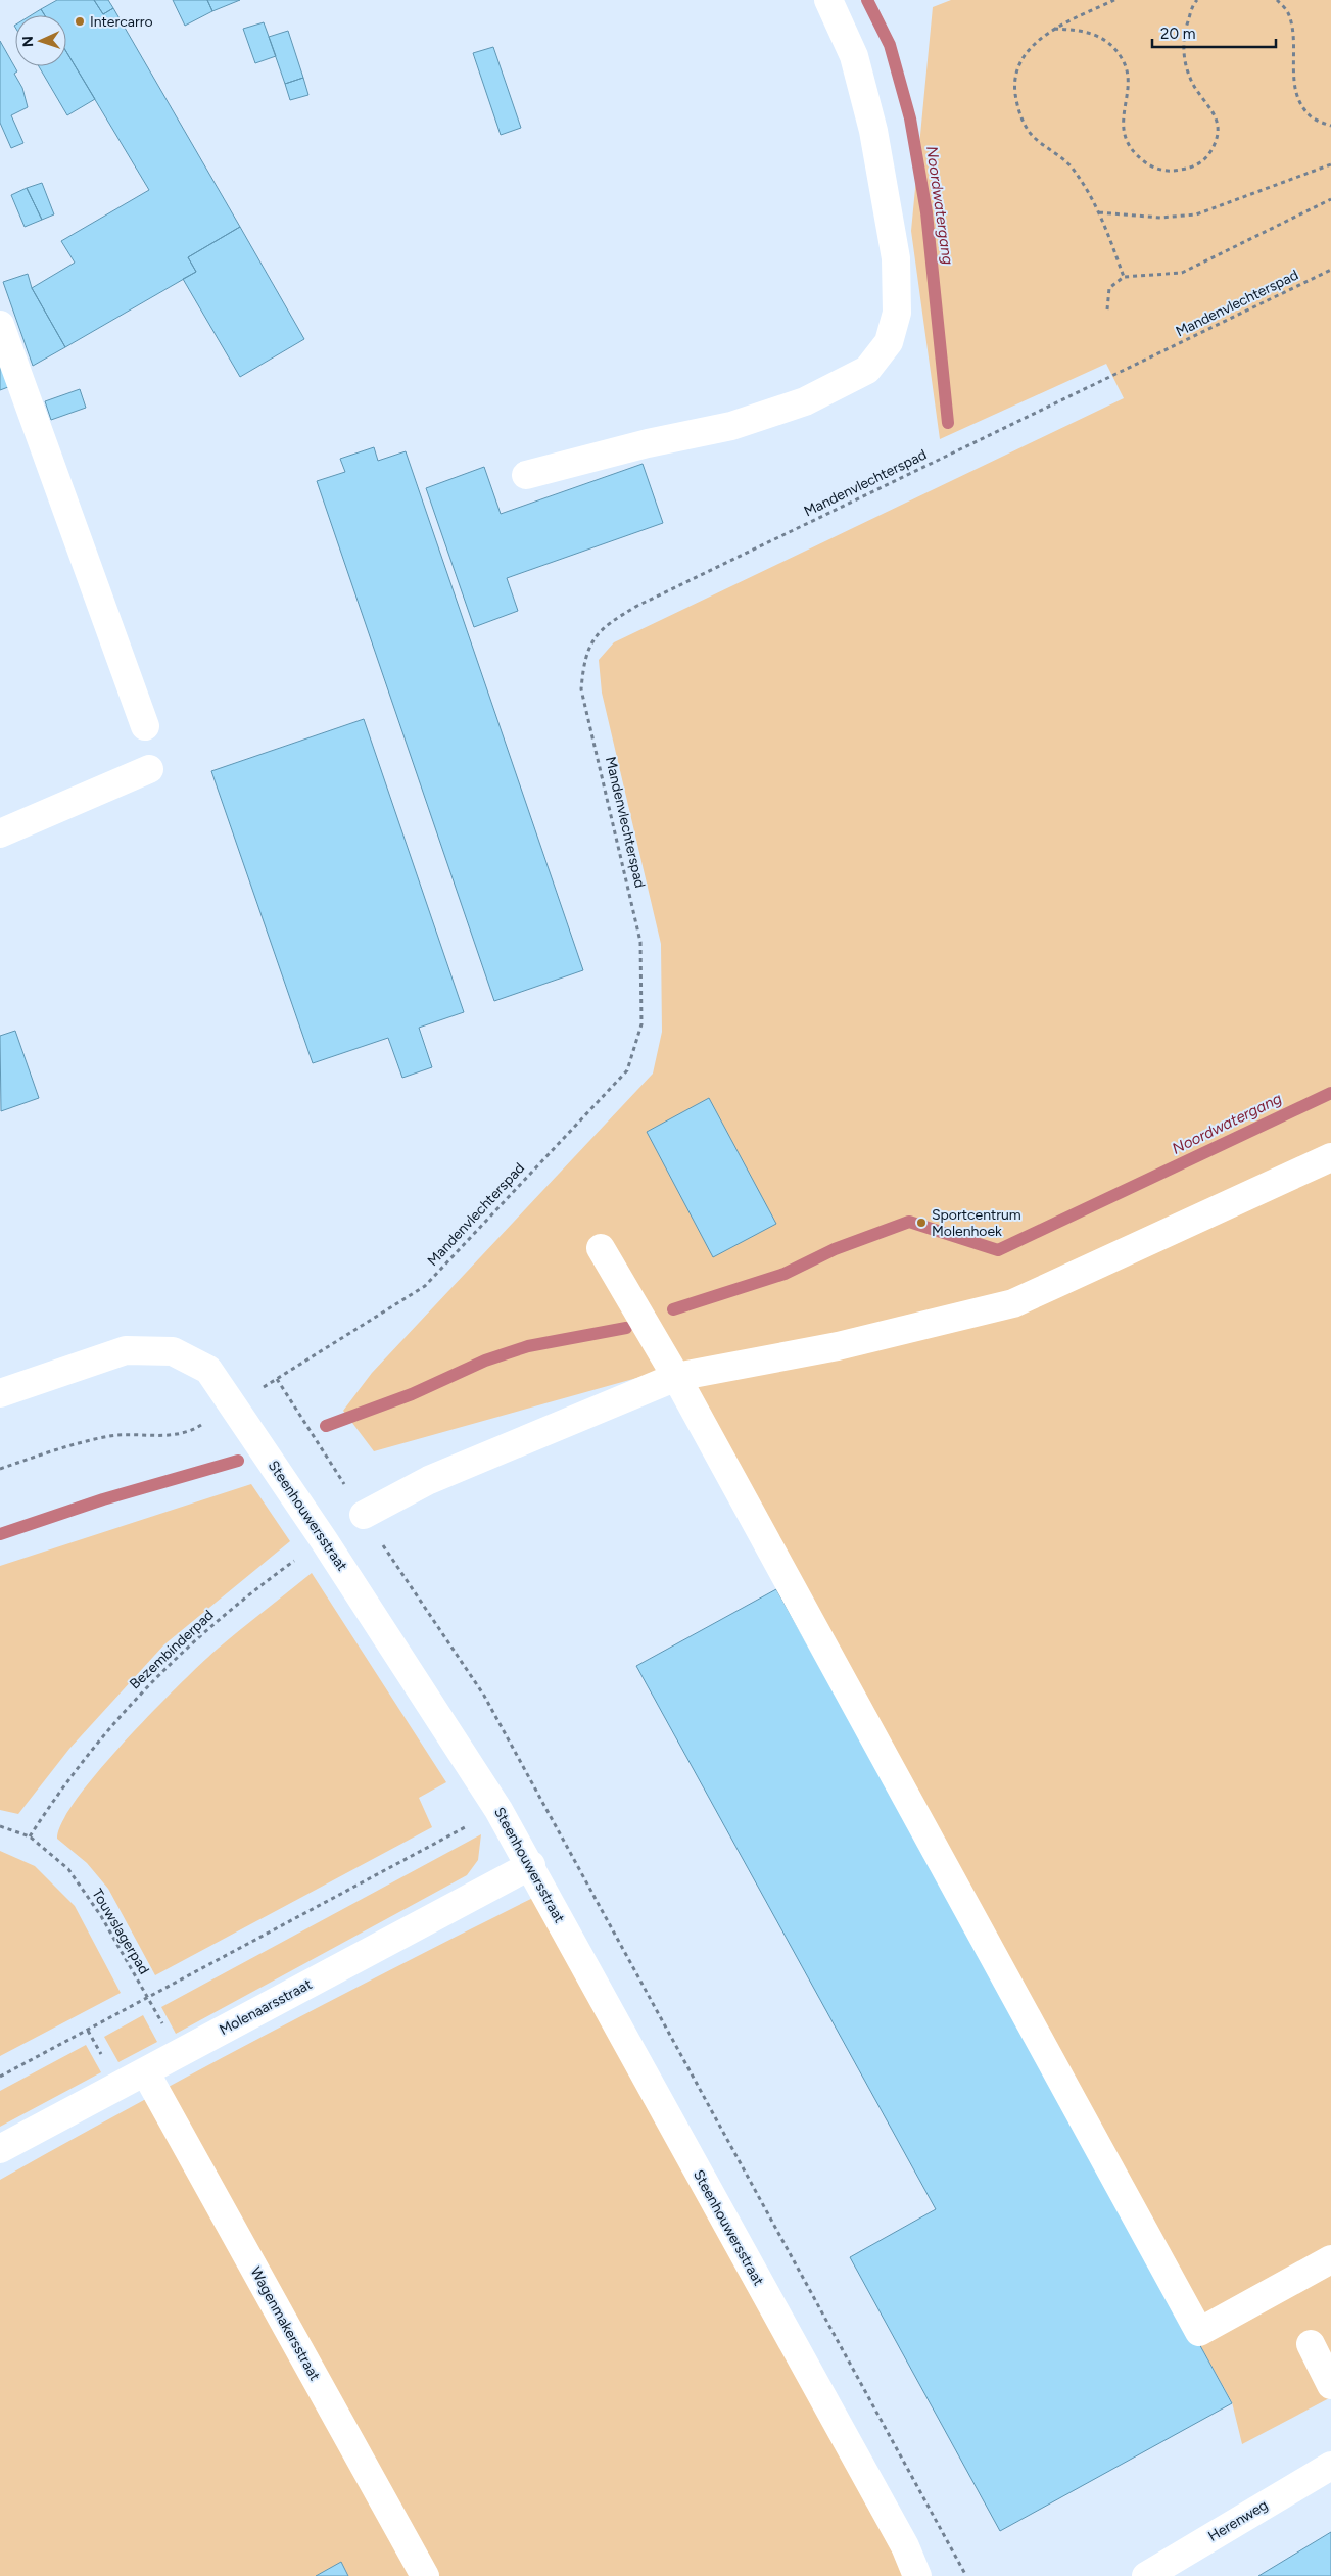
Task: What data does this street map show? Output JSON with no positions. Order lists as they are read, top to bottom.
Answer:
{
  "streets": {
    "street": [
      "Steenhouwersstraat",
      "Molenaarsstraat",
      "Wagenmakersstraat",
      "Herenweg"
    ],
    "path": ["Mandenvlechterspad", "Bezembinderpad", "Touwslagerpad"]
  },
  "crossings": [
    ["Mandenvlechterspad", "Steenhouwersstraat"],
    ["Steenhouwersstraat", "Bezembinderpad"],
    ["Steenhouwersstraat", "Molenaarsstraat"],
    ["Bezembinderpad", "Touwslagerpad"],
    ["Molenaarsstraat", "Wagenmakersstraat"]
  ],
  "water": ["Noordwatergang"],
  "places": ["Intercarro", "Sportcentrum Molenhoek"],
  "scale_bar": "20 m",
  "north": "left"
}
